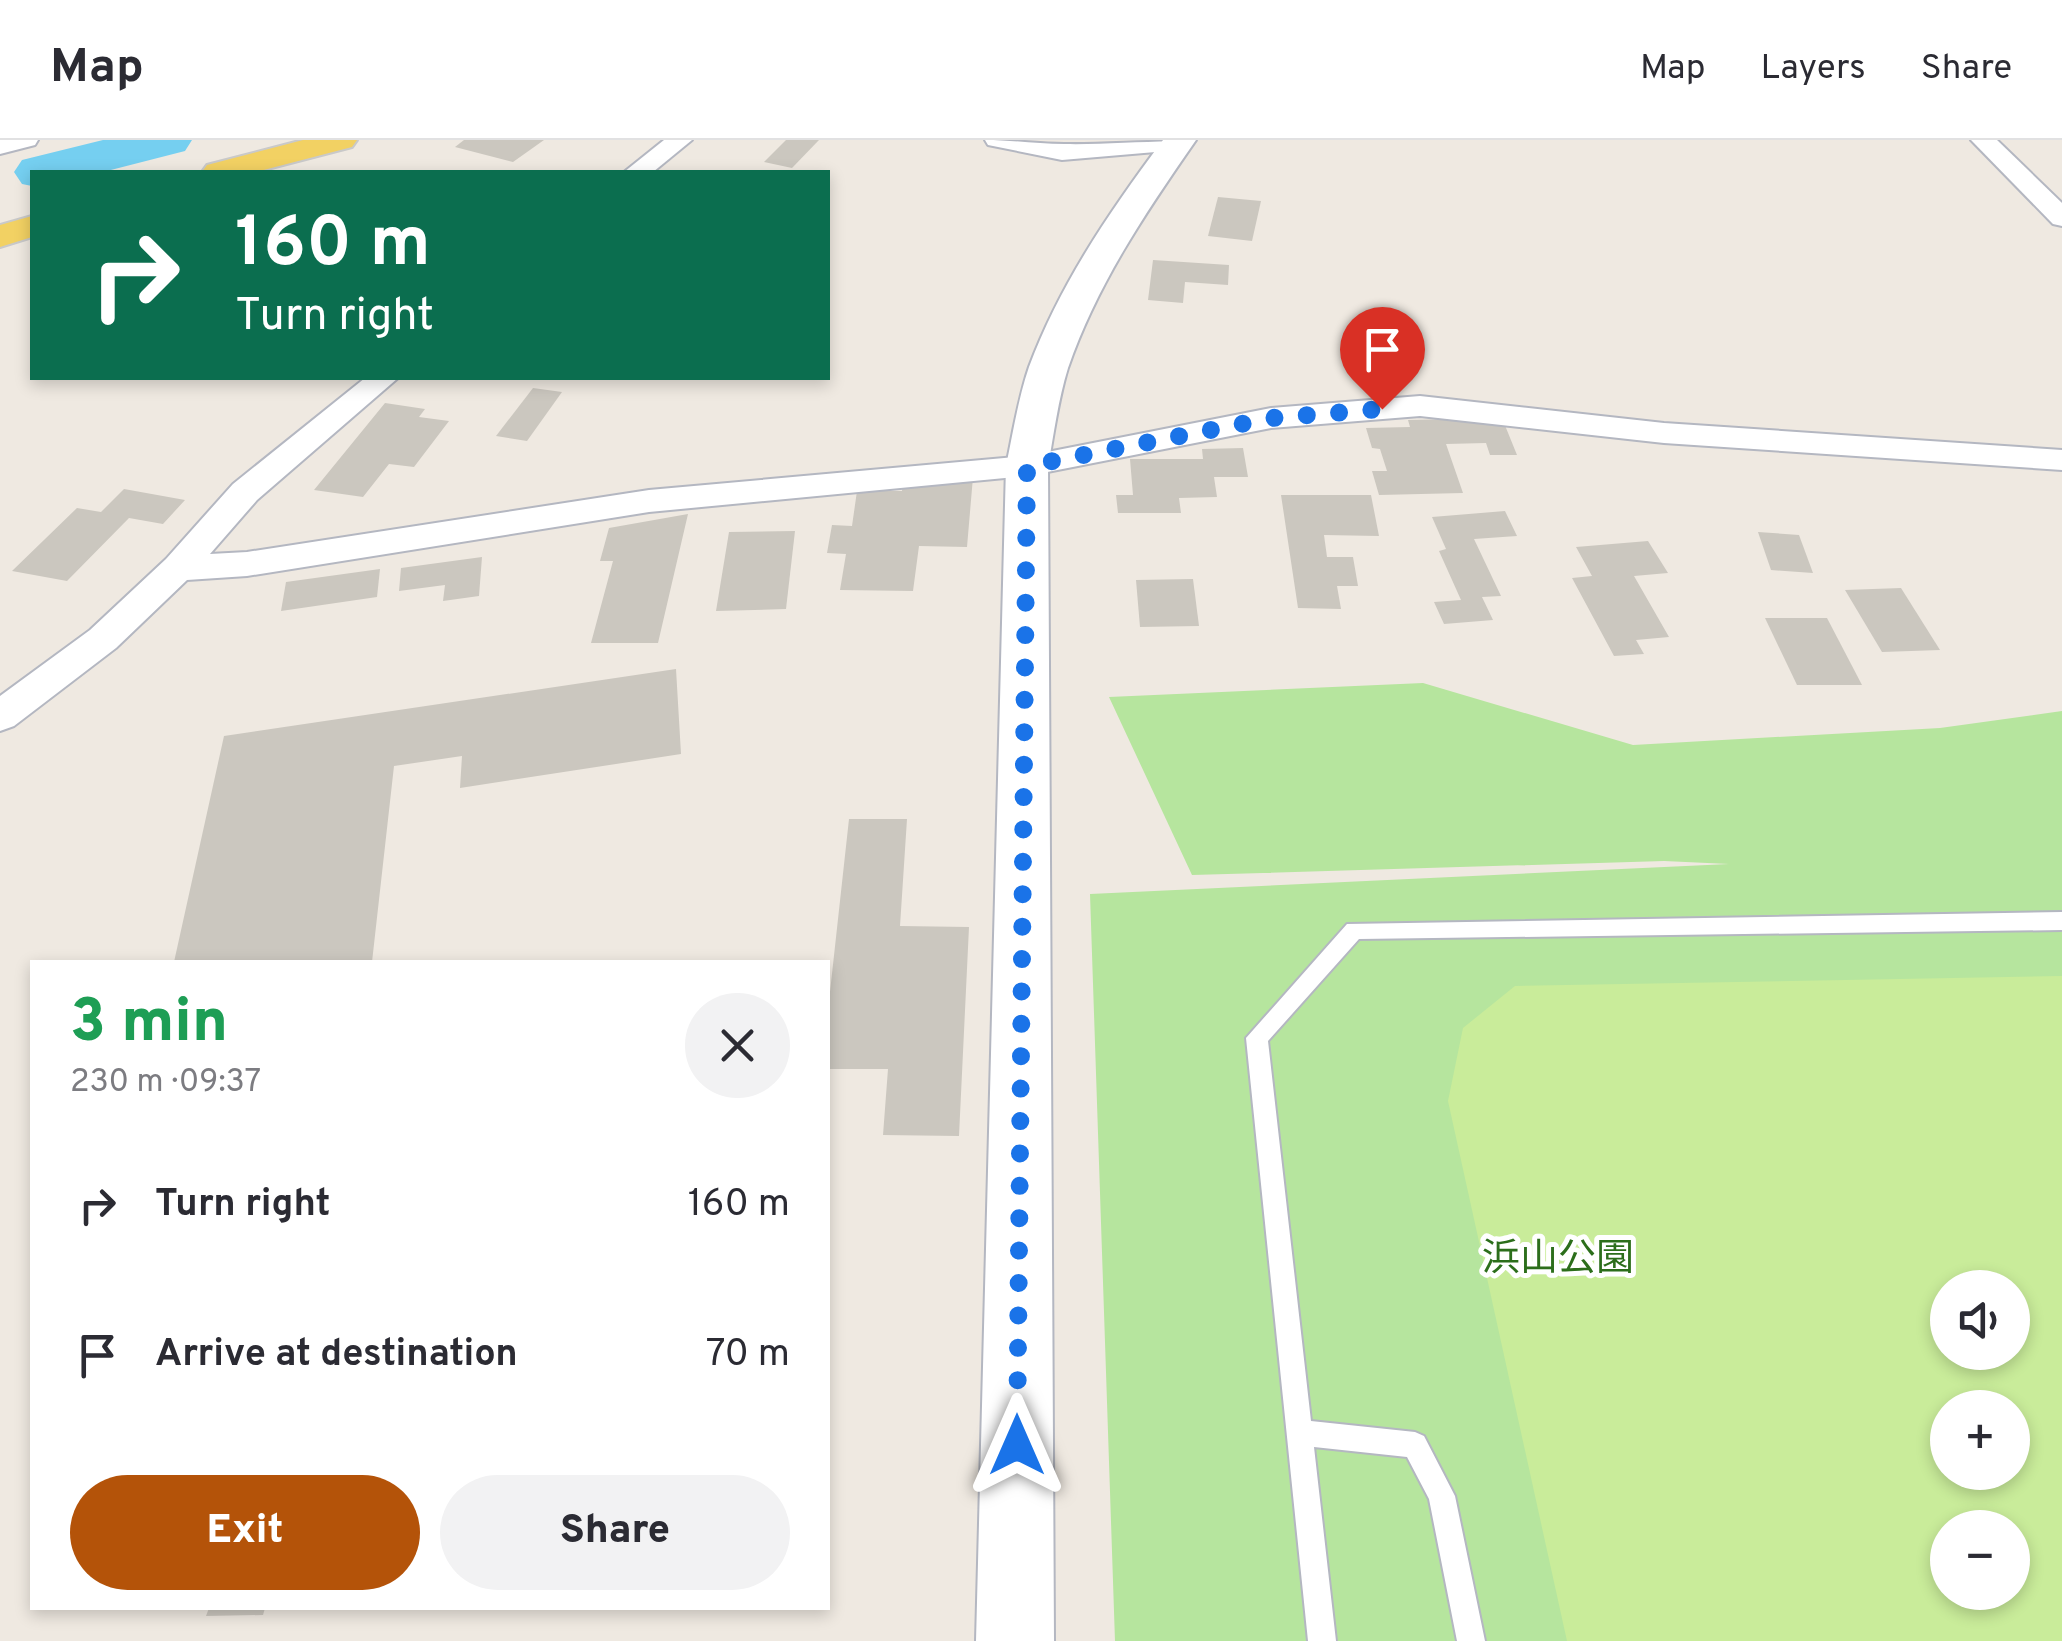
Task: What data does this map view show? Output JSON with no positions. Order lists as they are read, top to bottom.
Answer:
{
  "parks": ["浜山公園"],
  "page": {
    "header": "Map",
    "nav": ["Map", "Layers", "Share"],
    "turn": ["160 m", "Turn right"],
    "heading": ["3 min", "230 m · 09:37"],
    "list": [
      {
        "name": "Turn right",
        "value": "160 m"
      },
      {
        "name": "Arrive at destination",
        "value": "70 m"
      }
    ],
    "map_buttons": ["+", "−"],
    "buttons": ["Exit", "Share"]
  }
}
